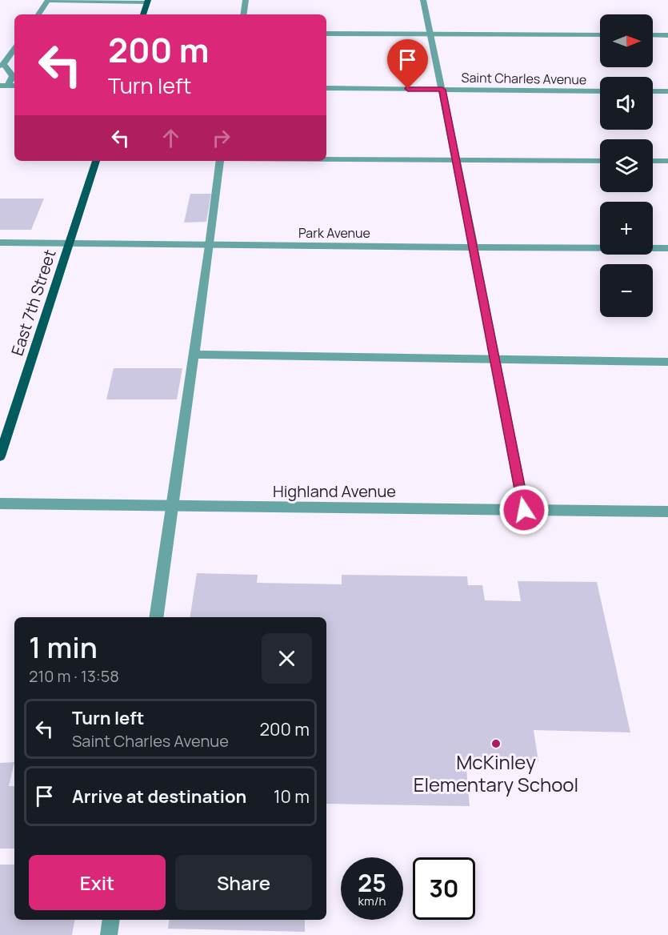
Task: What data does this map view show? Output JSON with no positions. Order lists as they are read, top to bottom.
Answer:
{
  "streets": {
    "main road": ["East 7th Street"],
    "street": ["Saint Charles Avenue", "Park Avenue", "Highland Avenue"]
  },
  "crossings": [
    ["Park Avenue", "East 7th Street"]
  ],
  "places": ["McKinley Elementary School"],
  "north": "right",
  "page": {
    "map_buttons": ["+", "−"],
    "turn": ["200 m", "Turn left"],
    "heading": ["1 min", "210 m · 13:58"],
    "list": [
      {
        "name": "Turn left",
        "note": "Saint Charles Avenue",
        "value": "200 m"
      },
      {
        "name": "Arrive at destination",
        "value": "10 m"
      }
    ],
    "buttons": ["Exit", "Share"],
    "speed": "25 km/h",
    "limit": "30"
  }
}
